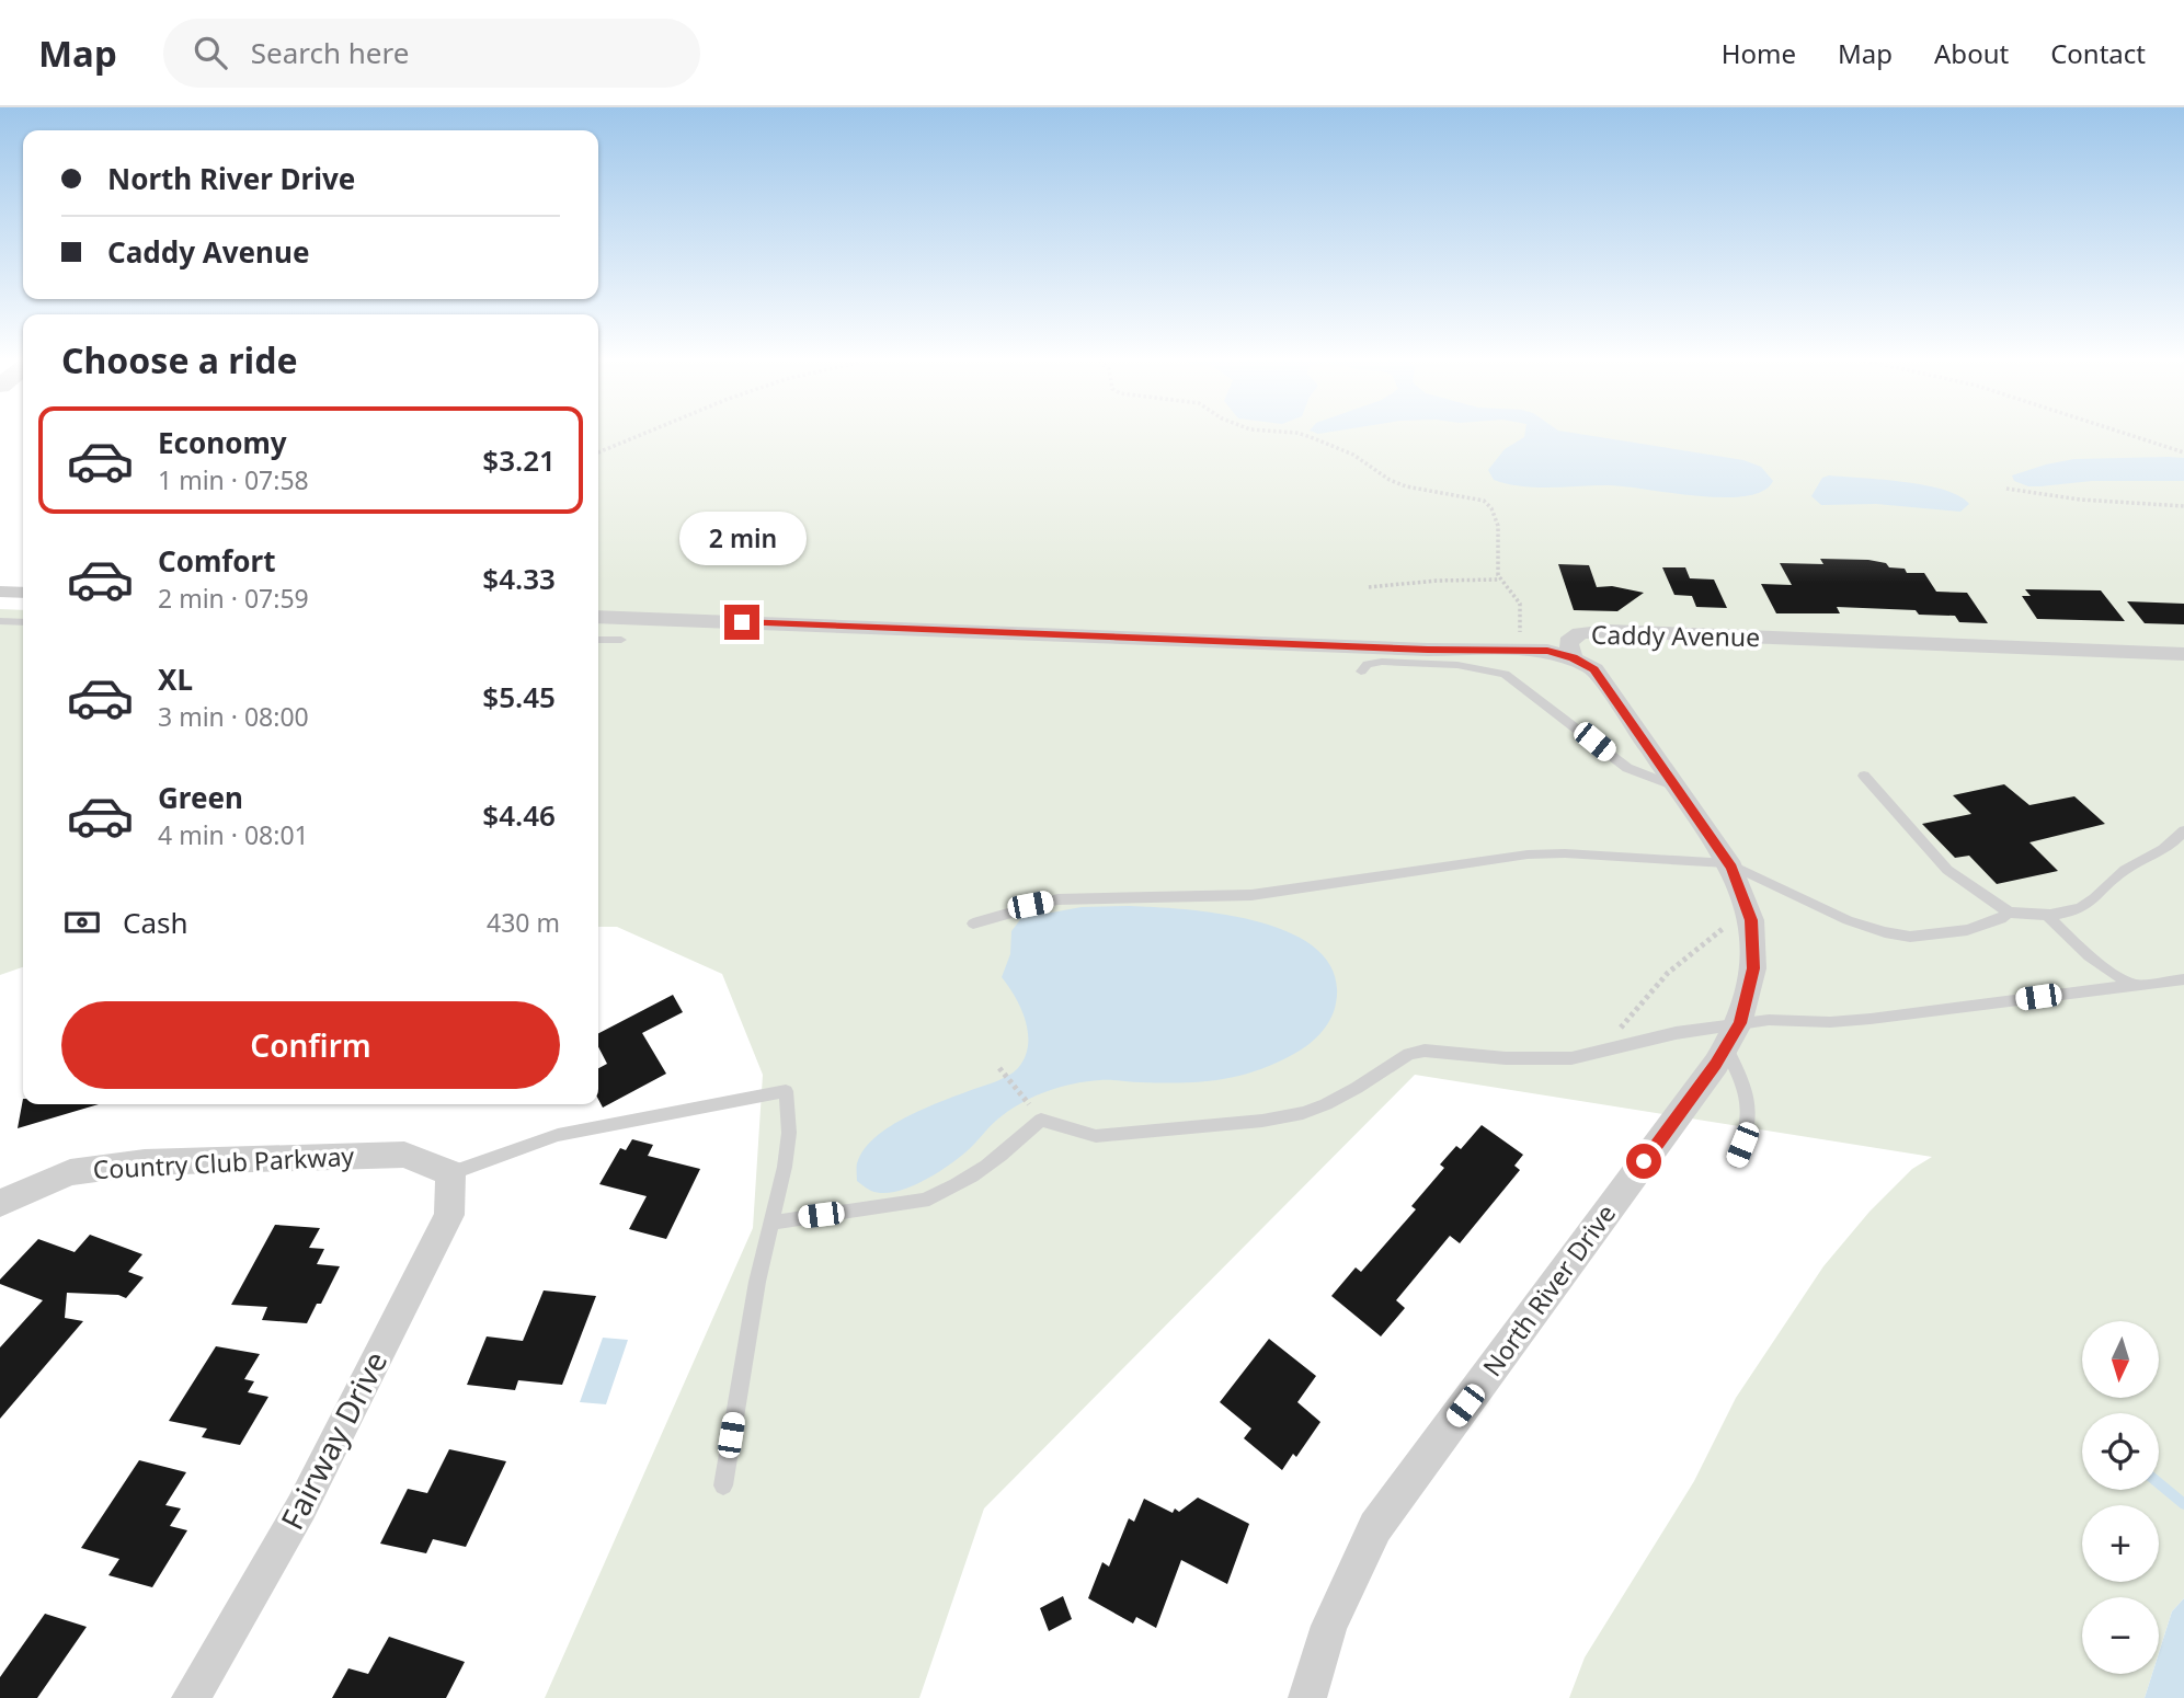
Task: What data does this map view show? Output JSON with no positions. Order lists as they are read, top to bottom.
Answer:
{
  "streets": {
    "street": [
      "Caddy Avenue",
      "Country Club Parkway",
      "North River Drive",
      "Fairway Drive"
    ]
  },
  "crossings": [
    ["Caddy Avenue", "North River Drive"],
    ["Country Club Parkway", "Fairway Drive"]
  ],
  "north": "bottom",
  "page": {
    "header": "Map",
    "search": "Search here",
    "nav": [
      "Home",
      "Map",
      "About",
      "Contact"
    ],
    "banner": ["North River Drive", "Caddy Avenue"],
    "heading": "Choose a ride",
    "list": [
      {
        "name": "Economy",
        "note": "1 min · 07:58",
        "value": "$3.21"
      },
      {
        "name": "Comfort",
        "note": "2 min · 07:59",
        "value": "$4.33"
      },
      {
        "name": "XL",
        "note": "3 min · 08:00",
        "value": "$5.45"
      },
      {
        "name": "Green",
        "note": "4 min · 08:01",
        "value": "$4.46"
      }
    ],
    "bubble": "2 min",
    "pay": ["Cash", "430 m"],
    "buttons": "Confirm",
    "map_buttons": ["+", "−"]
  }
}
